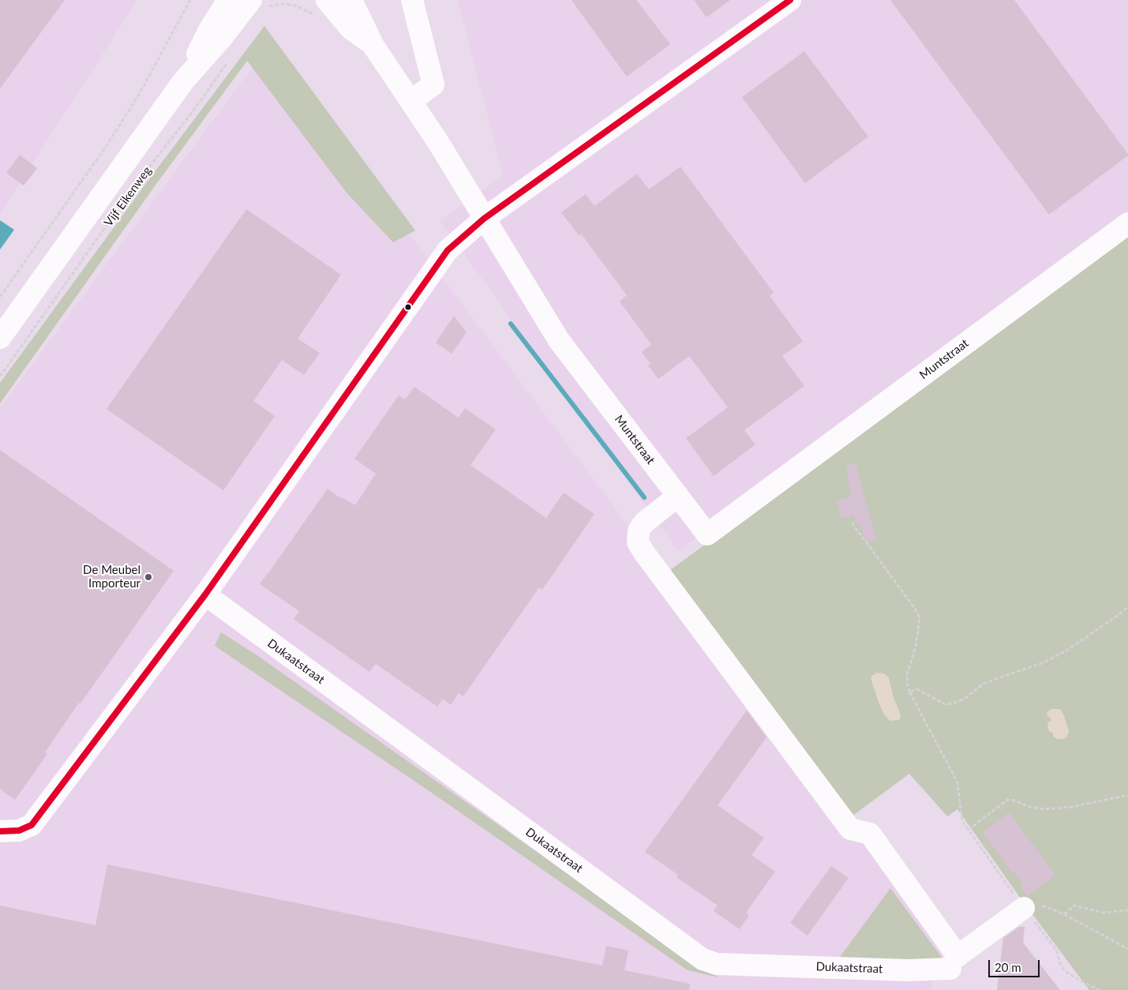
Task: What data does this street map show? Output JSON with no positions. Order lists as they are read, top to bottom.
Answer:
{
  "streets": {
    "street": ["Vijf Eikenweg", "Muntstraat", "Dukaatstraat"]
  },
  "places": ["De Meubel Importeur"],
  "scale_bar": "20 m"
}
